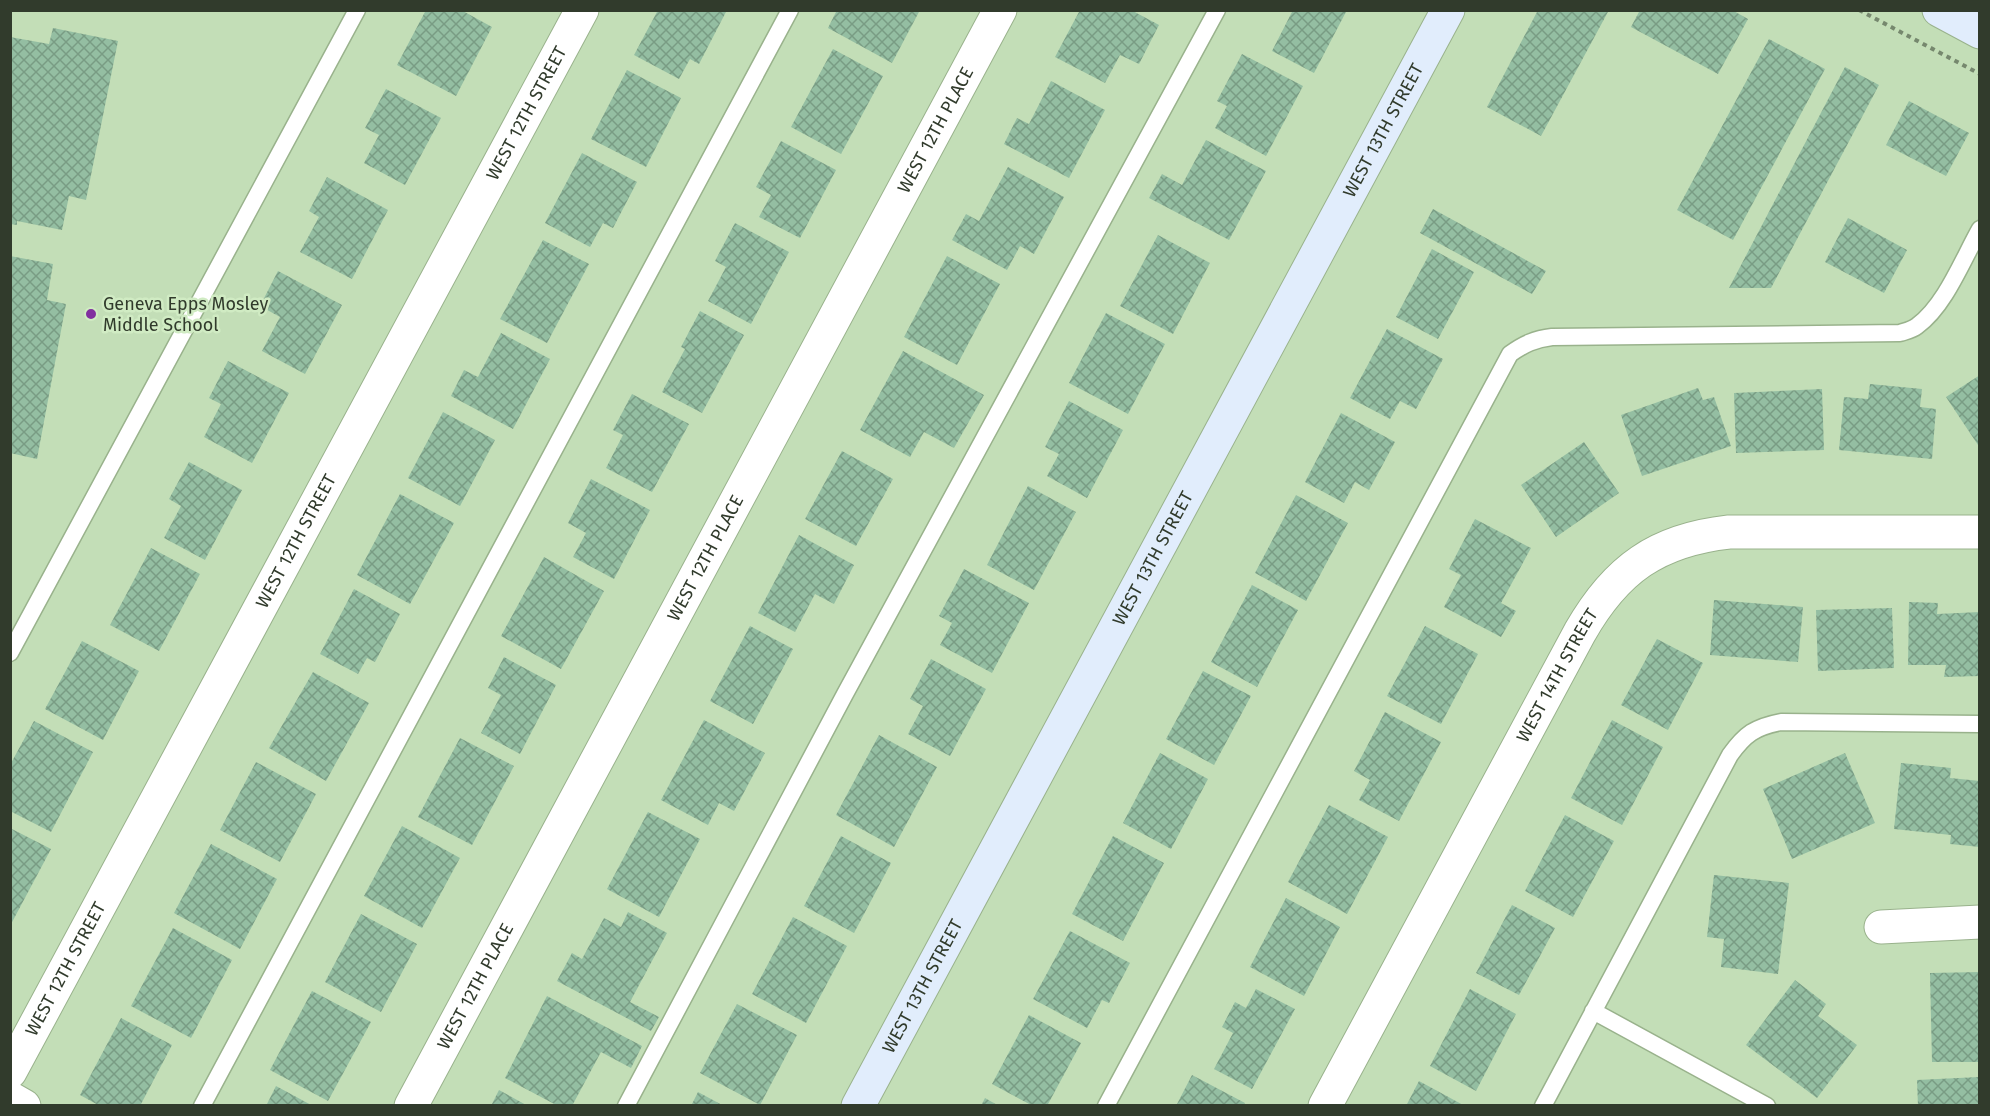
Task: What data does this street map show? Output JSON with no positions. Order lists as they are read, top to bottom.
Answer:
{
  "streets": {
    "street": [
      "WEST 12TH STREET",
      "WEST 12TH PLACE",
      "WEST 13TH STREET",
      "WEST 14TH STREET"
    ]
  },
  "places": ["Geneva Epps Mosley Middle School"]
}
